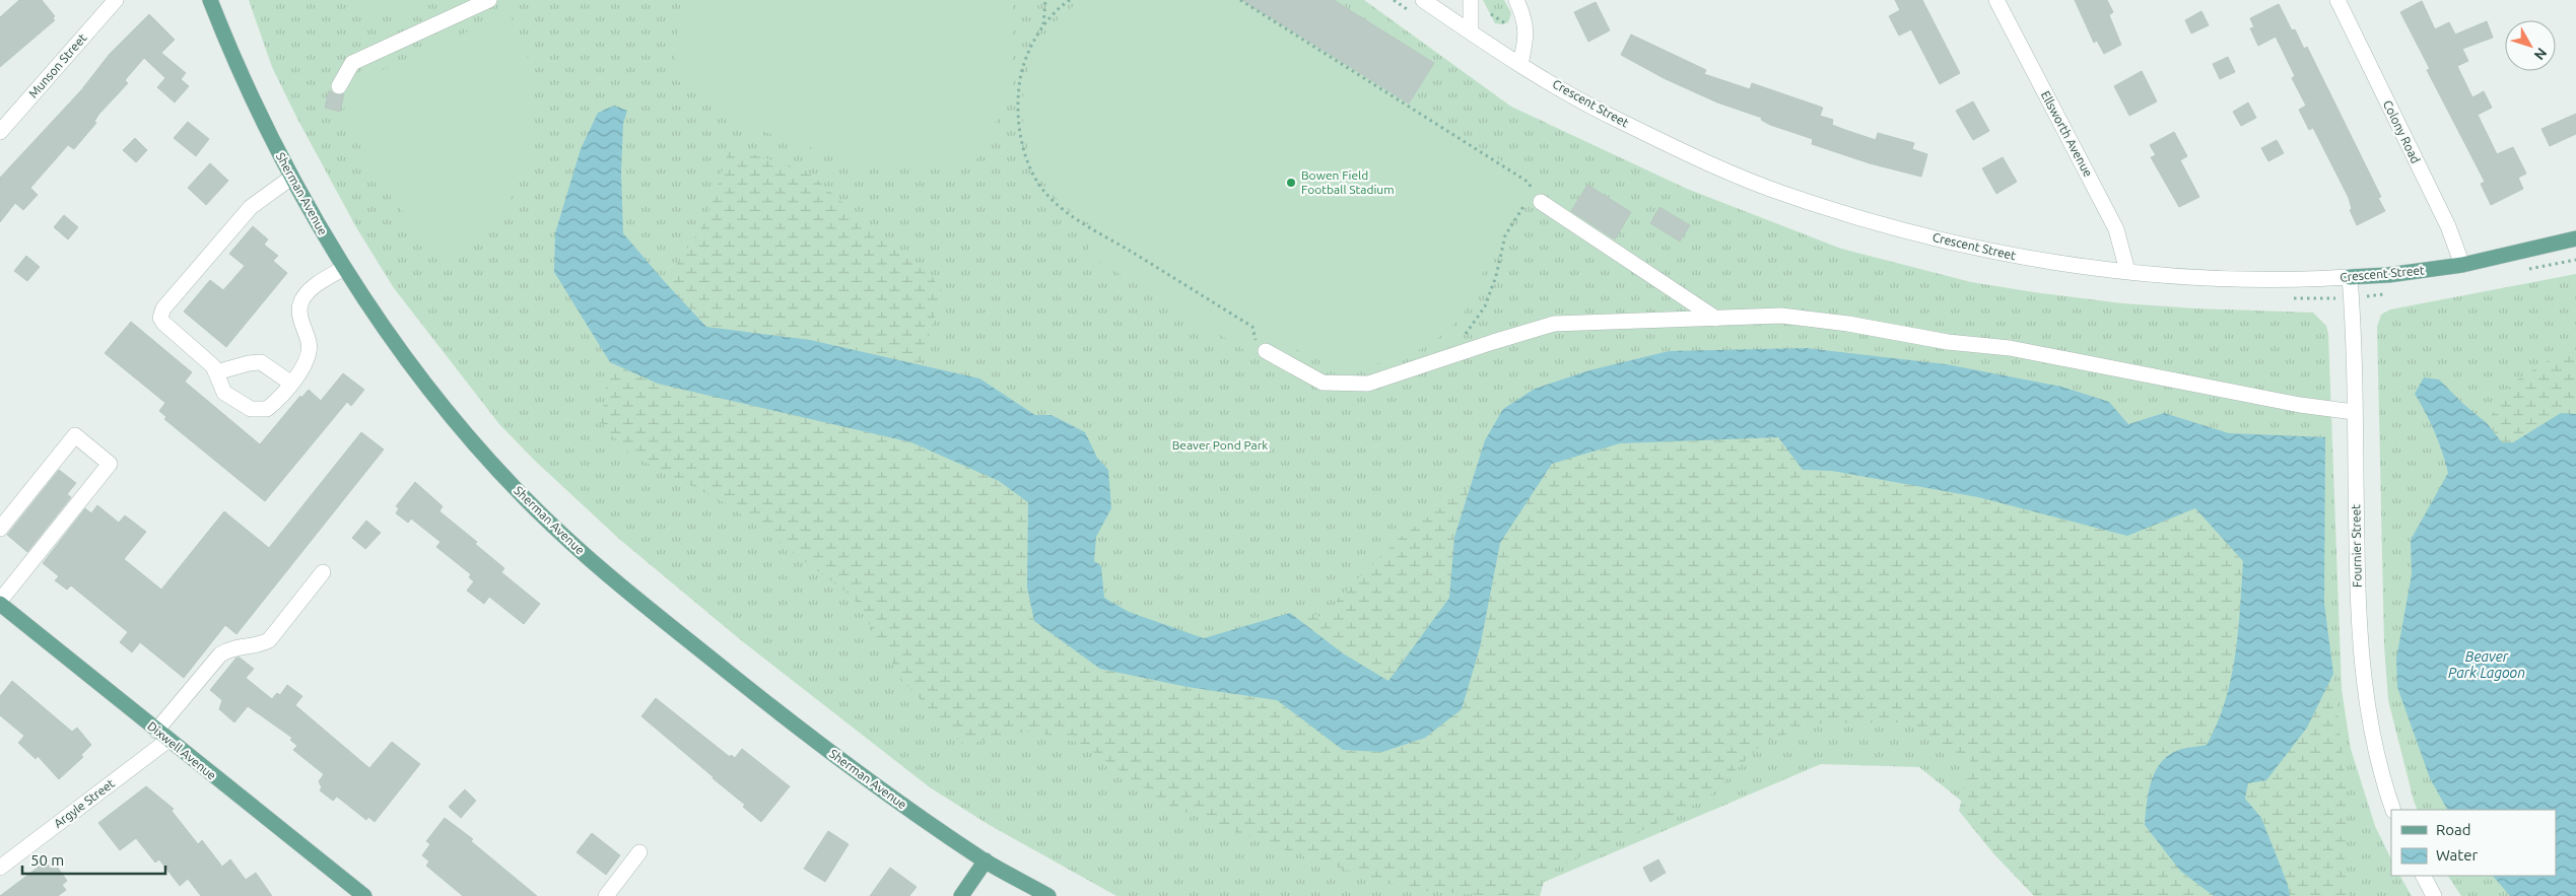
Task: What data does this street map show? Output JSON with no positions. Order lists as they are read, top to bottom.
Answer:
{
  "streets": {
    "main road": ["Crescent Street", "Sherman Avenue", "Dixwell Avenue"],
    "street": [
      "Munson Street",
      "Colony Road",
      "Ellsworth Avenue",
      "Fournier Street",
      "Argyle Street"
    ]
  },
  "crossings": [
    ["Crescent Street", "Colony Road"],
    ["Crescent Street", "Ellsworth Avenue"],
    ["Crescent Street", "Fournier Street"],
    ["Dixwell Avenue", "Argyle Street"]
  ],
  "water": ["Beaver Park Lagoon"],
  "parks": ["Beaver Pond Park"],
  "places": ["Bowen Field Football Stadium"],
  "legend": ["Road", "Water"],
  "scale_bar": "50 m",
  "north": "bottom right"
}
